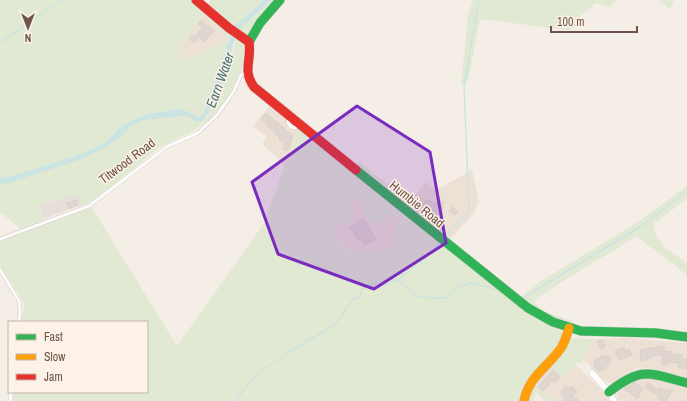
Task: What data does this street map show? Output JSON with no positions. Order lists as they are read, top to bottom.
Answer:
{
  "streets": {
    "street": ["Humbie Road"],
    "lane": ["Titwood Road"]
  },
  "crossings": [
    ["Titwood Road", "Humbie Road"]
  ],
  "water": ["Earn Water"],
  "legend": ["Fast", "Slow", "Jam"],
  "scale_bar": "100 m",
  "north": "bottom"
}
